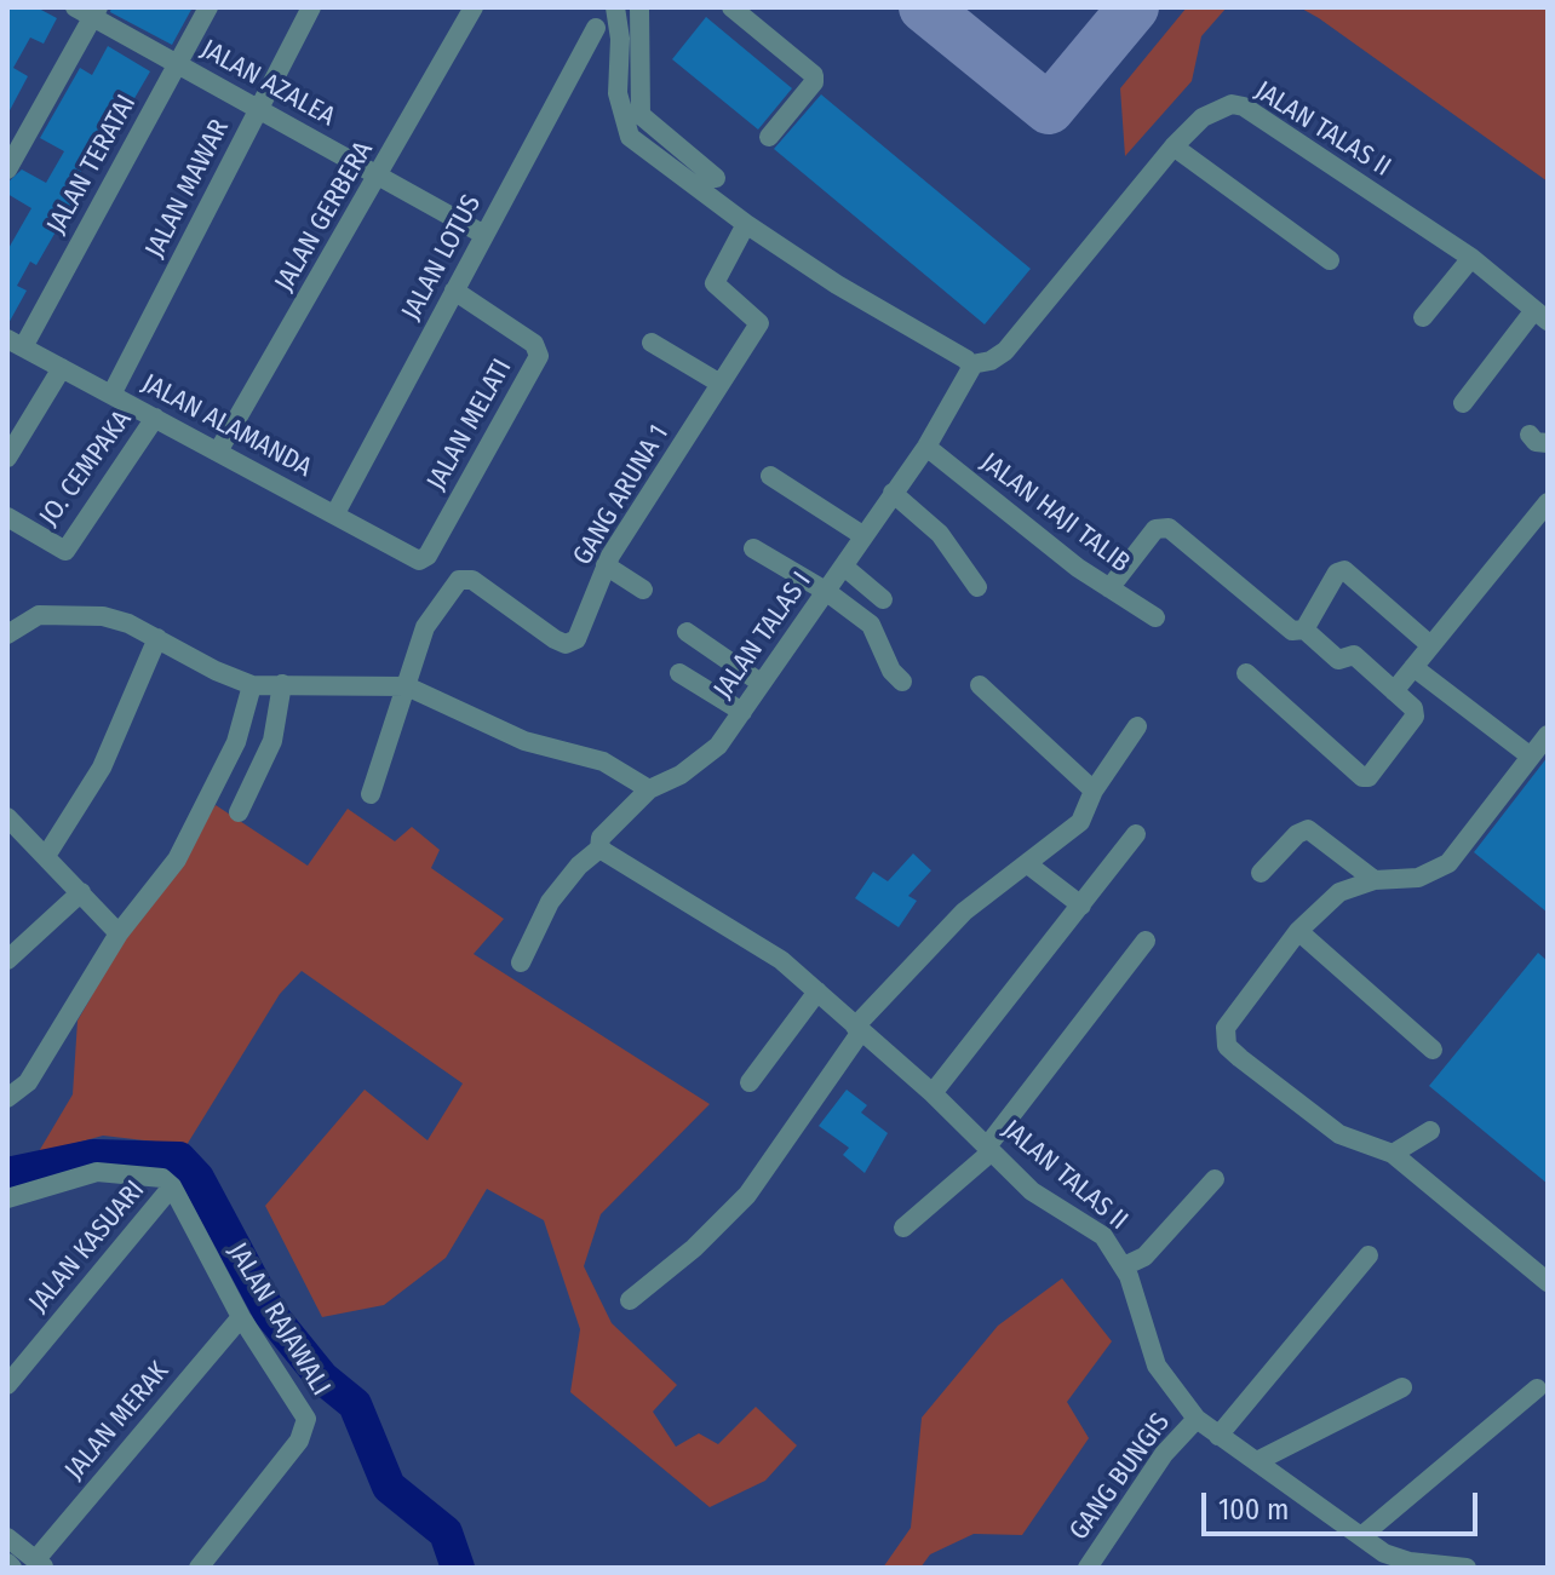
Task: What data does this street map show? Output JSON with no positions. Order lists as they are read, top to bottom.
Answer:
{
  "streets": {
    "street": [
      "JALAN AZALEA",
      "JALAN TALAS II",
      "JALAN TERATAI",
      "JALAN MAWAR",
      "JALAN GERBERA",
      "JALAN LOTUS",
      "JALAN MELATI",
      "JALAN ALAMANDA",
      "JO. CEMPAKA",
      "GANG ARUNA 1",
      "JALAN HAJI TALIB",
      "JALAN TALAS I",
      "JALAN KASUARI",
      "JALAN RAJAWALI",
      "JALAN MERAK",
      "GANG BUNGIS"
    ]
  },
  "crossings": [
    ["JALAN AZALEA", "JALAN TERATAI"],
    ["JALAN AZALEA", "JALAN MAWAR"],
    ["JALAN AZALEA", "JALAN GERBERA"],
    ["JALAN AZALEA", "JALAN LOTUS"],
    ["JALAN TALAS II", "JALAN TALAS I"],
    ["JALAN TALAS II", "GANG BUNGIS"],
    ["JALAN TERATAI", "JALAN ALAMANDA"],
    ["JALAN MAWAR", "JALAN ALAMANDA"],
    ["JALAN GERBERA", "JALAN ALAMANDA"],
    ["JALAN LOTUS", "JALAN MELATI"],
    ["JALAN LOTUS", "JALAN ALAMANDA"],
    ["JALAN MELATI", "JALAN ALAMANDA"],
    ["JALAN ALAMANDA", "JO. CEMPAKA"],
    ["JALAN HAJI TALIB", "JALAN TALAS I"],
    ["JALAN KASUARI", "JALAN RAJAWALI"],
    ["JALAN RAJAWALI", "JALAN MERAK"]
  ],
  "scale_bar": "100 m"
}
